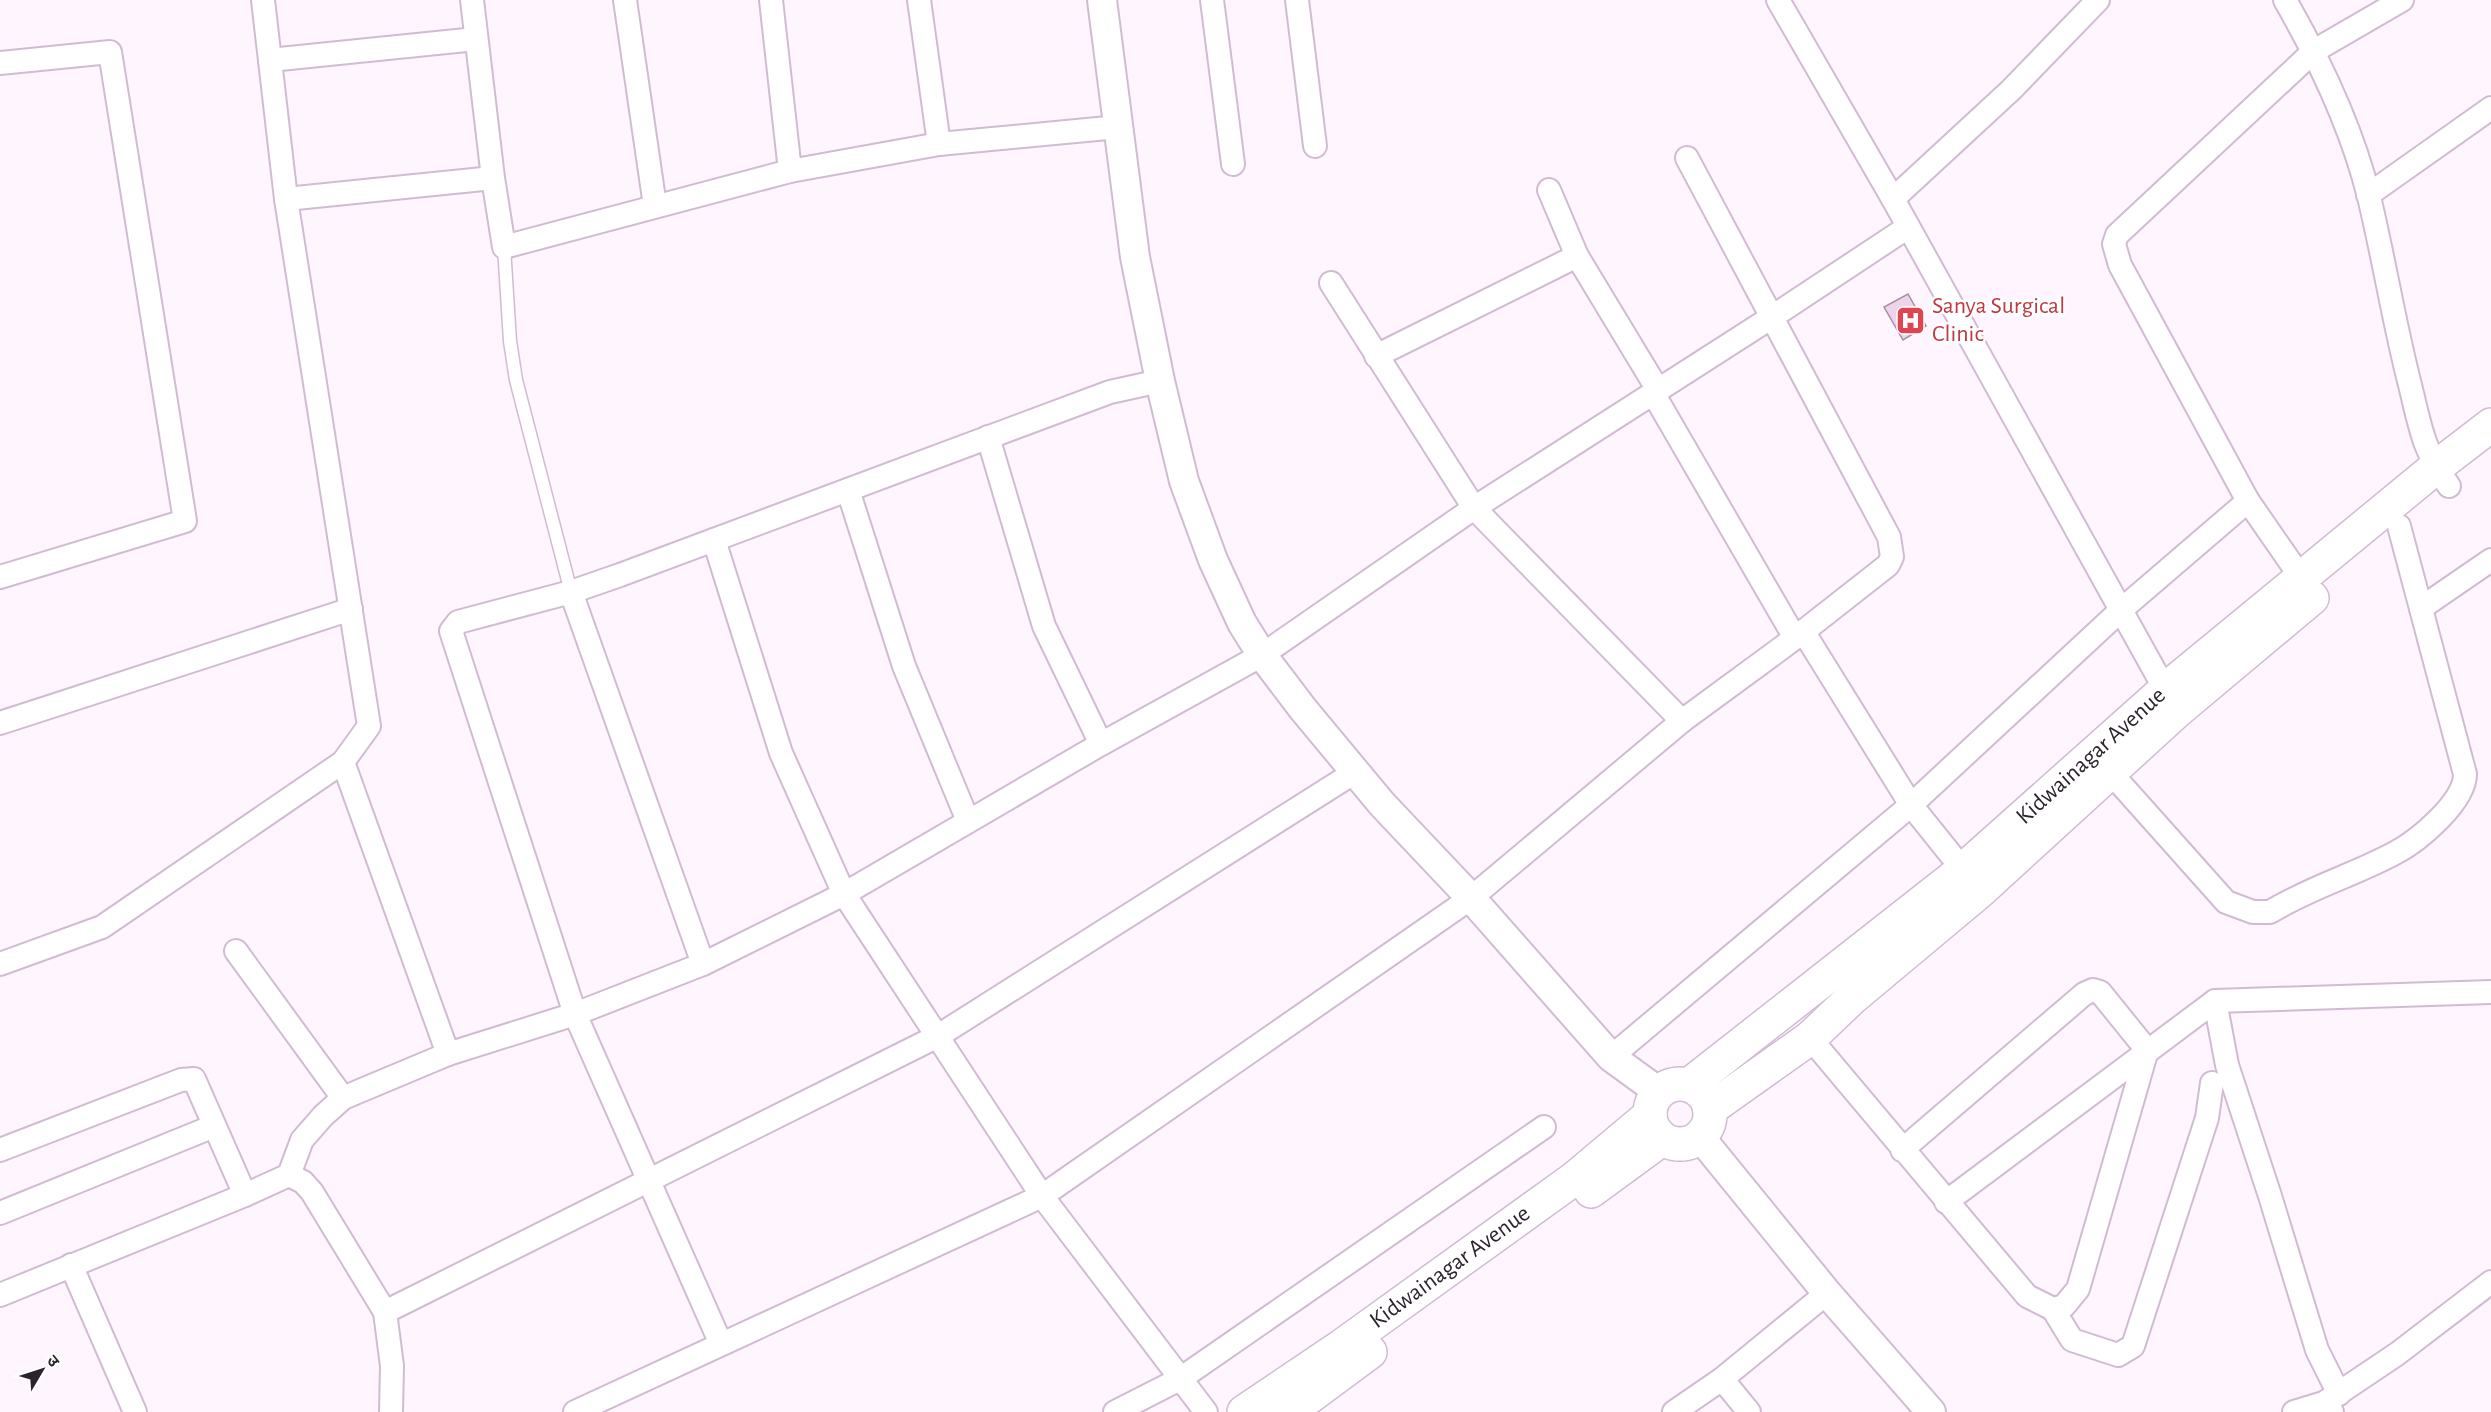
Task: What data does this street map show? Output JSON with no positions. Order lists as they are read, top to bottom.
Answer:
{
  "streets": {
    "main road": ["Kidwainagar Avenue"]
  },
  "places": {
    "hospital": ["Sanya Surgical Clinic"]
  },
  "north": "top right"
}
